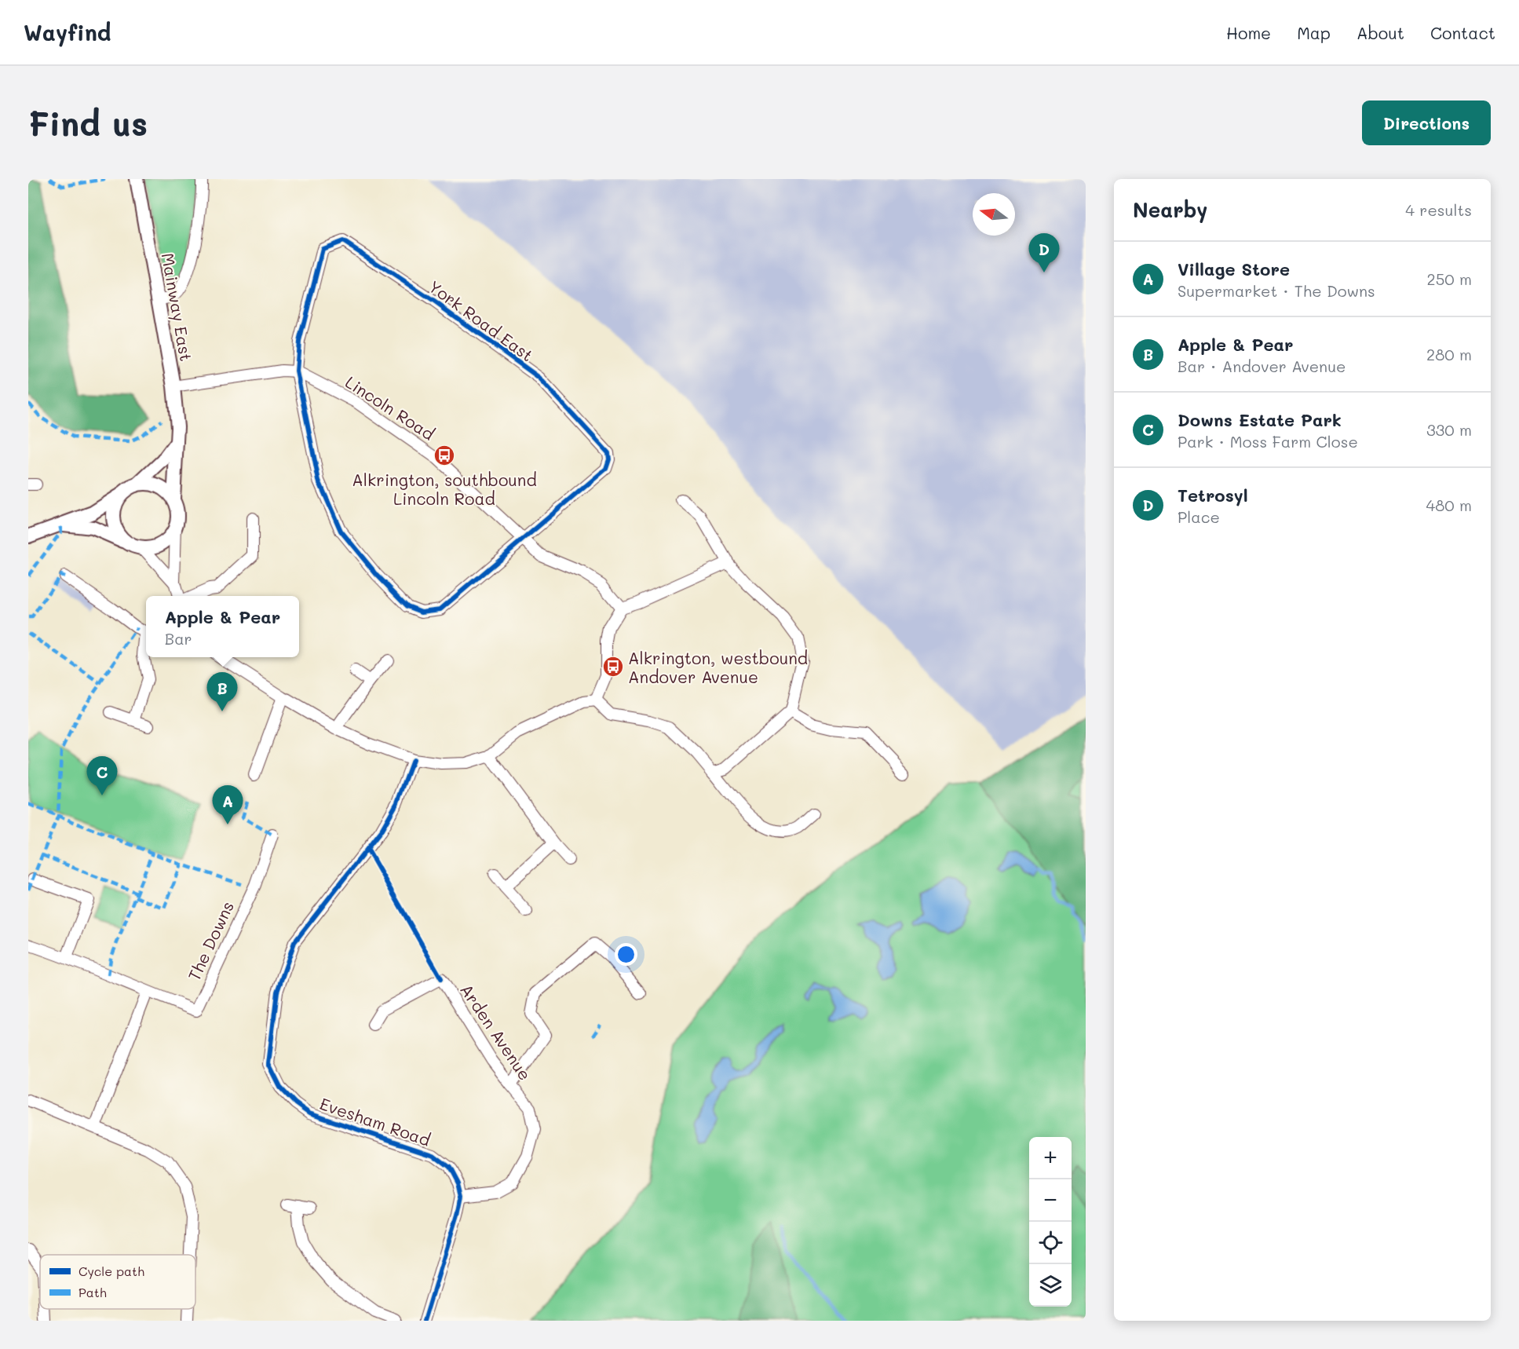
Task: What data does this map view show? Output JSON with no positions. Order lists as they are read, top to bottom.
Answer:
{
  "streets": {
    "street": [
      "Mainway East",
      "York Road East",
      "Lincoln Road",
      "The Downs",
      "Arden Avenue",
      "Evesham Road"
    ]
  },
  "crossings": [
    ["Mainway East", "Lincoln Road"],
    ["York Road East", "Lincoln Road"],
    ["Arden Avenue", "Evesham Road"]
  ],
  "places": {
    "bus stop": ["Alkrington, southbound Lincoln Road", "Alkrington, westbound Andover Avenue"]
  },
  "legend": ["Cycle path", "Path"],
  "north": "left",
  "page": {
    "header": "Wayfind",
    "nav": [
      "Home",
      "Map",
      "About",
      "Contact"
    ],
    "buttons": "Directions",
    "title": "Find us",
    "heading": ["Nearby", "4 results"],
    "pins": [
      "D",
      "B",
      "C",
      "A"
    ],
    "list": [
      {
        "mark": "A",
        "name": "Village Store",
        "note": "Supermarket · The Downs",
        "value": "250 m"
      },
      {
        "mark": "B",
        "name": "Apple & Pear",
        "note": "Bar · Andover Avenue",
        "value": "280 m"
      },
      {
        "mark": "C",
        "name": "Downs Estate Park",
        "note": "Park · Moss Farm Close",
        "value": "330 m"
      },
      {
        "mark": "D",
        "name": "Tetrosyl",
        "note": "Place",
        "value": "480 m"
      }
    ],
    "popup": ["Apple & Pear", "Bar"],
    "map_buttons": ["+", "−"]
  }
}
